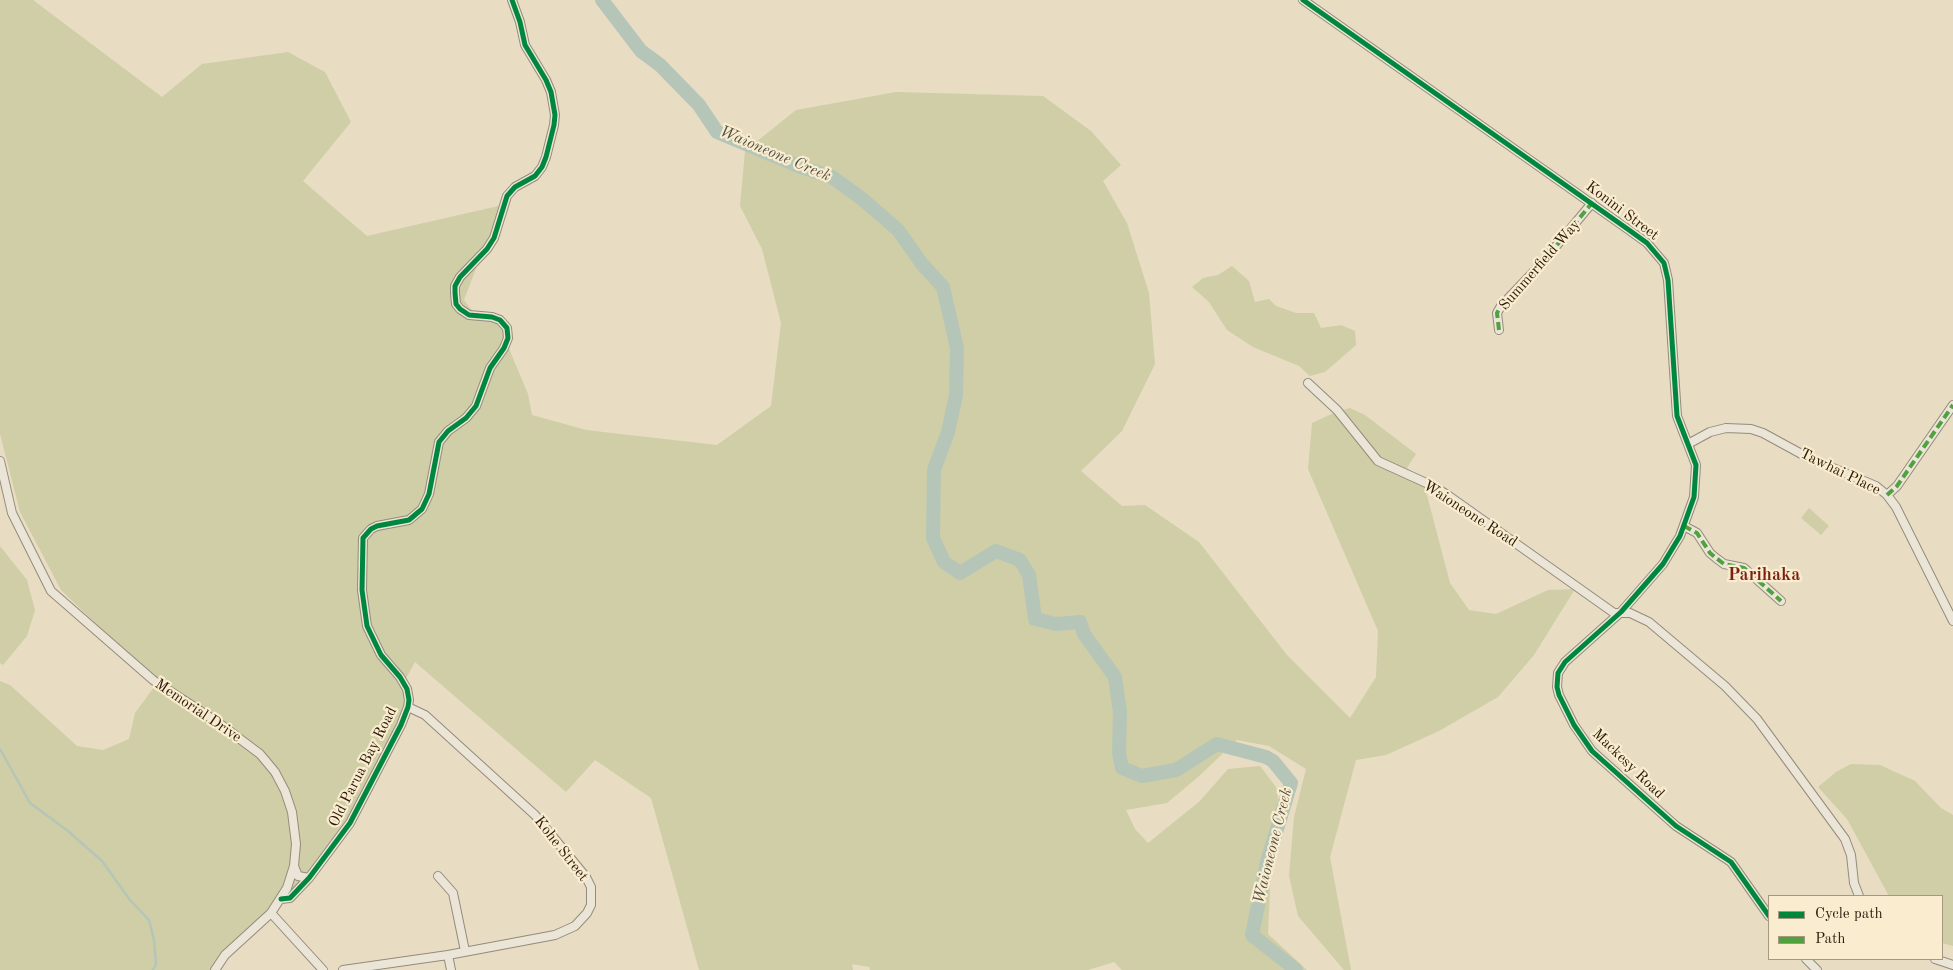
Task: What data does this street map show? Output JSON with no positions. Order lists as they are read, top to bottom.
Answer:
{
  "streets": {
    "street": [
      "Konini Street",
      "Summerfield Way",
      "Tawhai Place",
      "Waioneone Road",
      "Memorial Drive",
      "Mackesy Road",
      "Old Parua Bay Road",
      "Kohe Street"
    ]
  },
  "crossings": [
    ["Konini Street", "Summerfield Way"],
    ["Konini Street", "Tawhai Place"],
    ["Konini Street", "Waioneone Road"],
    ["Konini Street", "Mackesy Road"],
    ["Waioneone Road", "Mackesy Road"],
    ["Memorial Drive", "Old Parua Bay Road"],
    ["Old Parua Bay Road", "Kohe Street"]
  ],
  "districts": ["Parihaka"],
  "water": ["Waioneone Creek"],
  "legend": ["Cycle path", "Path"]
}
